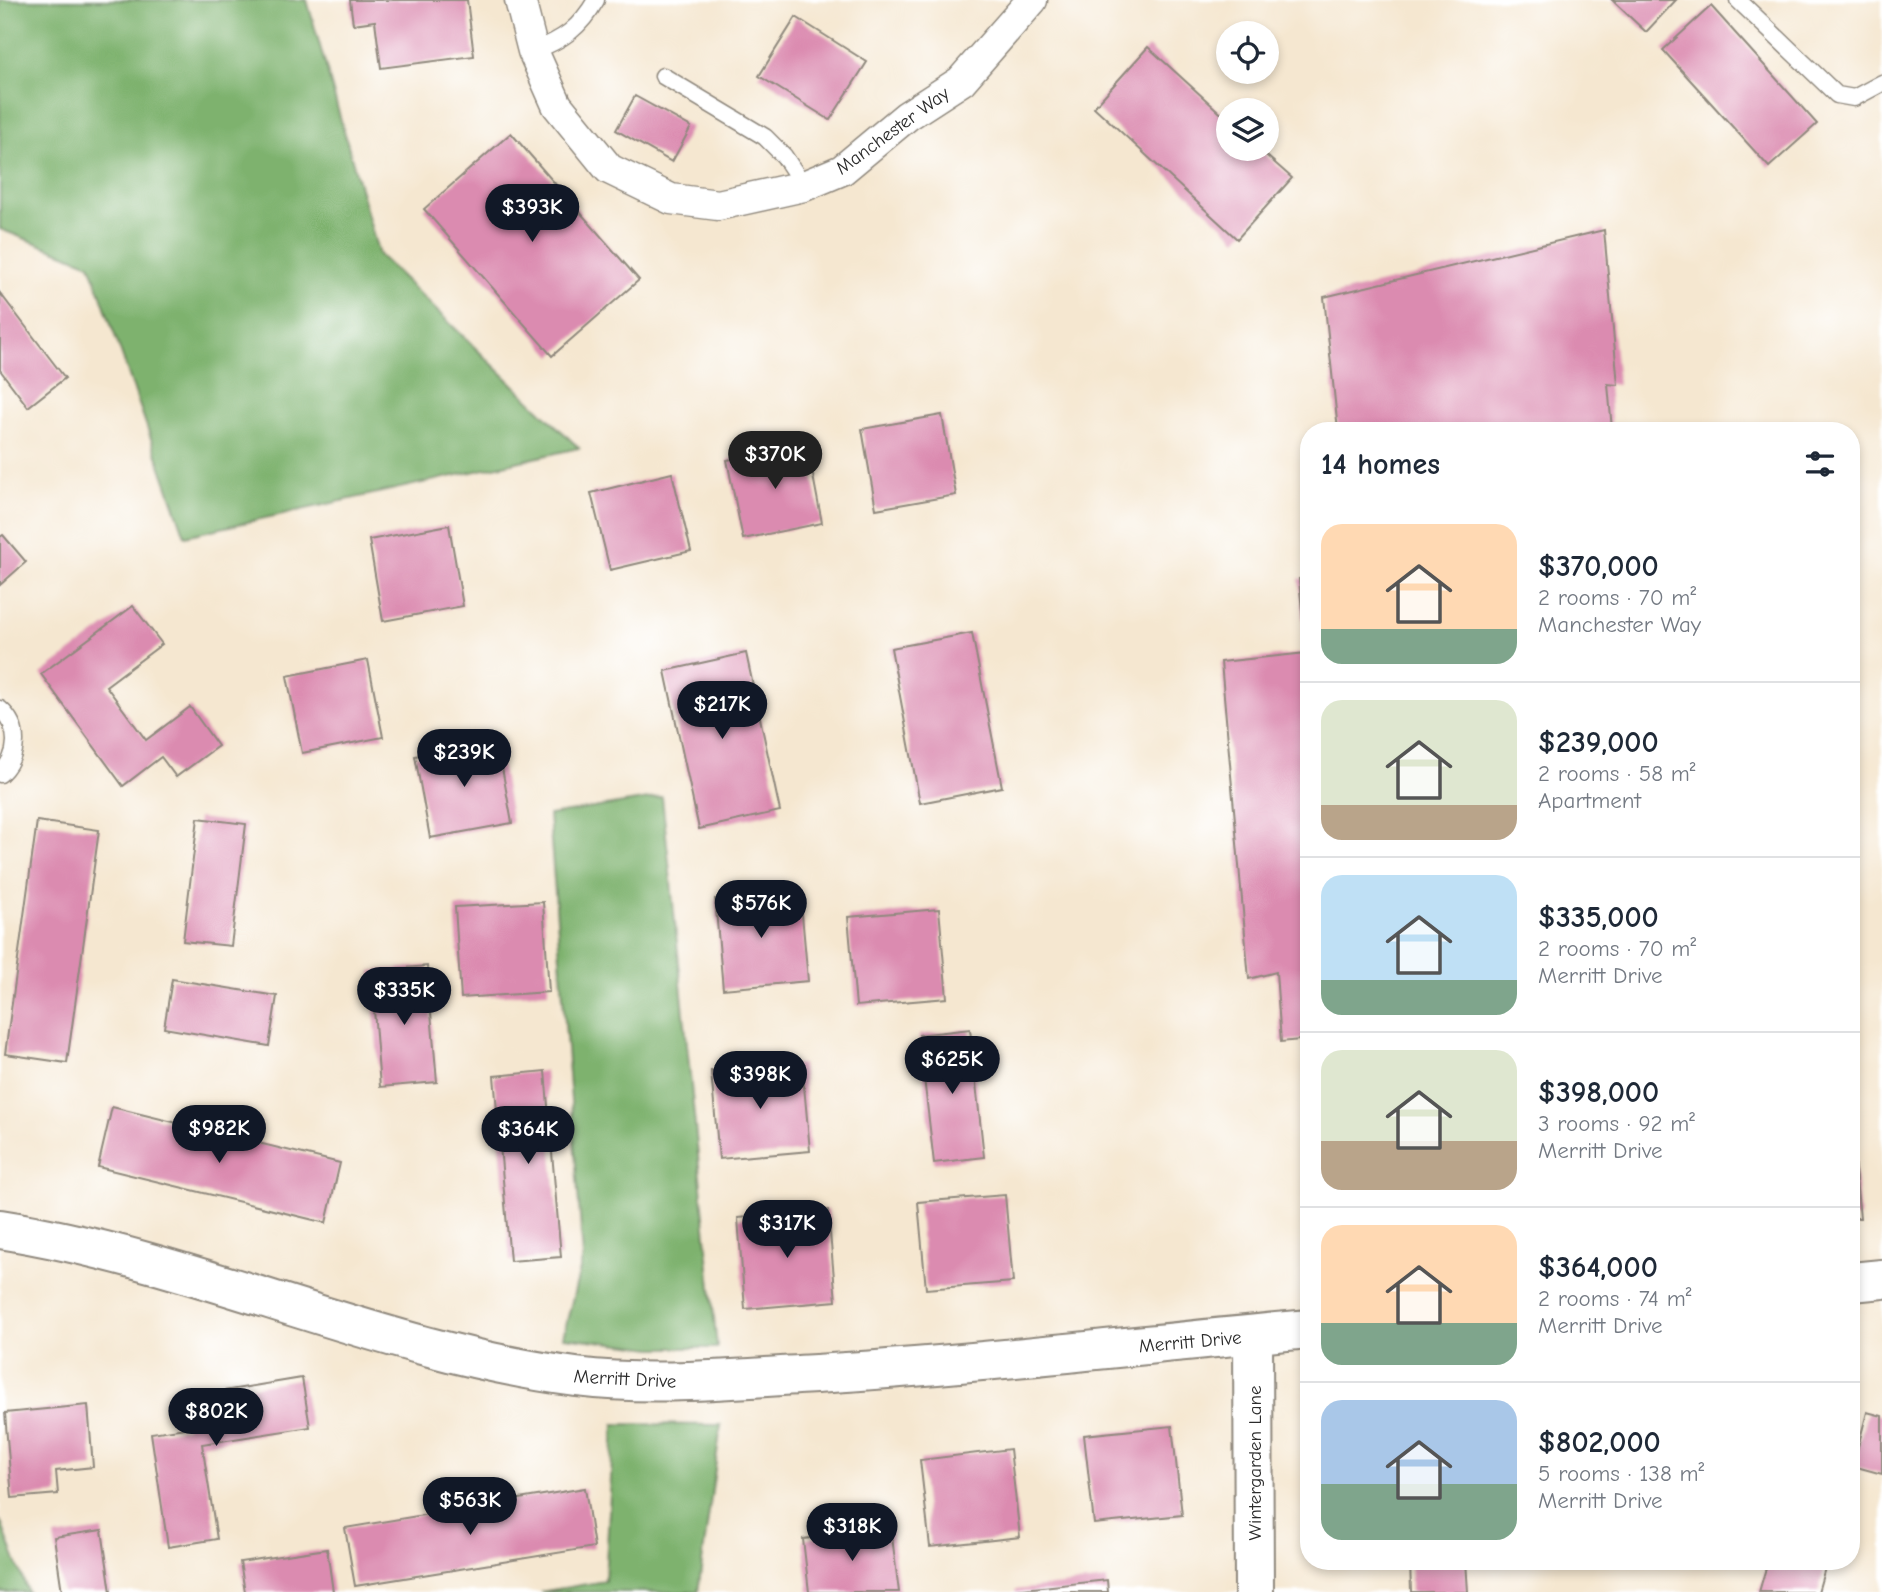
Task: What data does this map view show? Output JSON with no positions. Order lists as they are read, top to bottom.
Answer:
{
  "streets": {
    "street": ["Manchester Way", "Merritt Drive", "Wintergarden Lane"]
  },
  "crossings": [
    ["Merritt Drive", "Wintergarden Lane"]
  ],
  "page": {
    "price": [
      "$393K",
      "$370K",
      "$217K",
      "$239K",
      "$576K",
      "$335K",
      "$625K",
      "$398K",
      "$982K",
      "$364K",
      "$317K",
      "$802K",
      "$563K",
      "$318K"
    ],
    "heading": "14 homes",
    "list": [
      {
        "name": "$370,000",
        "note": "2 rooms · 70 m² · Manchester Way"
      },
      {
        "name": "$239,000",
        "note": "2 rooms · 58 m² · Apartment"
      },
      {
        "name": "$335,000",
        "note": "2 rooms · 70 m² · Merritt Drive"
      },
      {
        "name": "$398,000",
        "note": "3 rooms · 92 m² · Merritt Drive"
      },
      {
        "name": "$364,000",
        "note": "2 rooms · 74 m² · Merritt Drive"
      },
      {
        "name": "$802,000",
        "note": "5 rooms · 138 m² · Merritt Drive"
      }
    ]
  }
}
